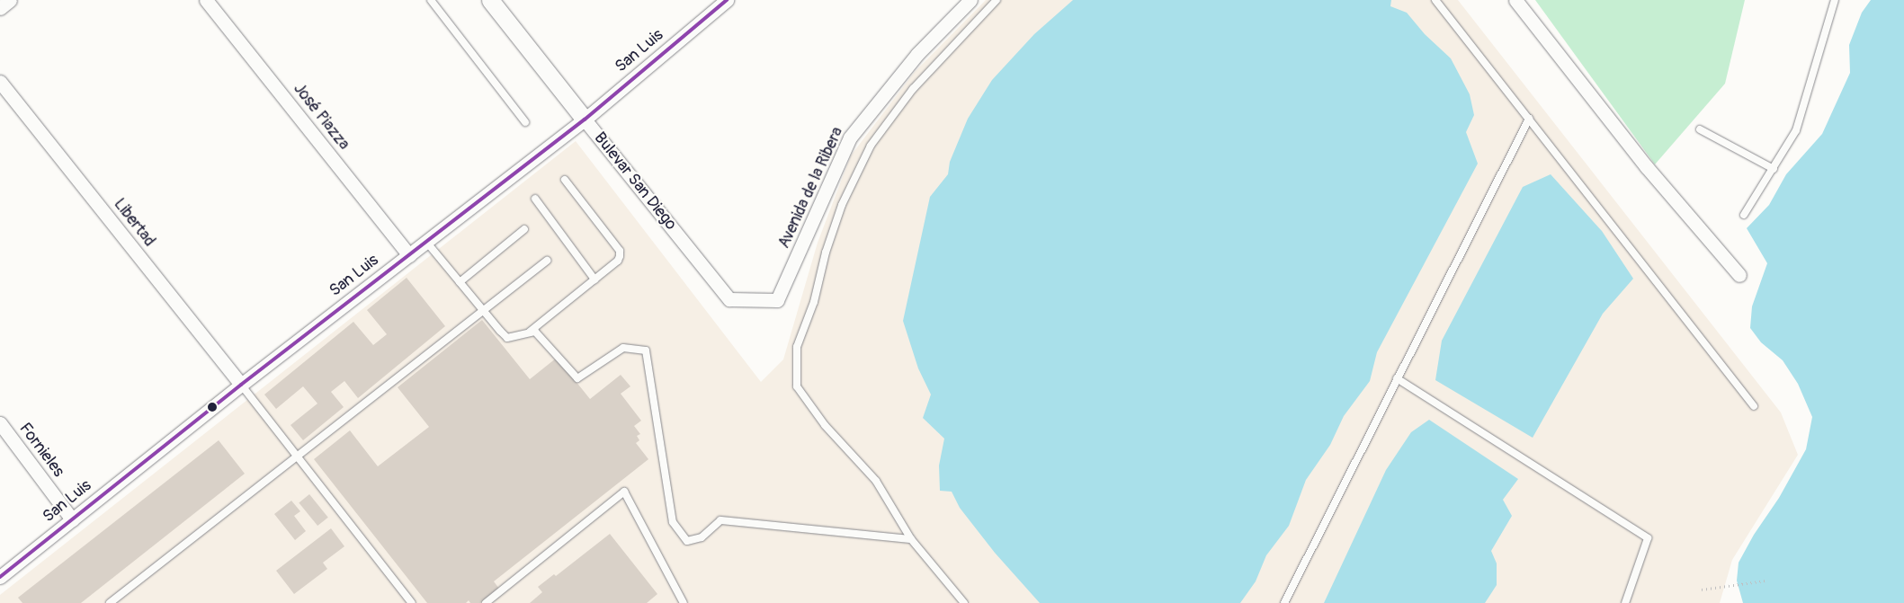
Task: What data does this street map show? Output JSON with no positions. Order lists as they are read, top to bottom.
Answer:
{
  "streets": {
    "street": [
      "San Luis",
      "José Piazza",
      "Bulevar San Diego",
      "Avenida de la Ribera",
      "Libertad",
      "Fornieles"
    ]
  },
  "crossings": [
    ["San Luis", "José Piazza"],
    ["San Luis", "Bulevar San Diego"],
    ["San Luis", "Libertad"],
    ["San Luis", "Fornieles"],
    ["Bulevar San Diego", "Avenida de la Ribera"]
  ]
}
